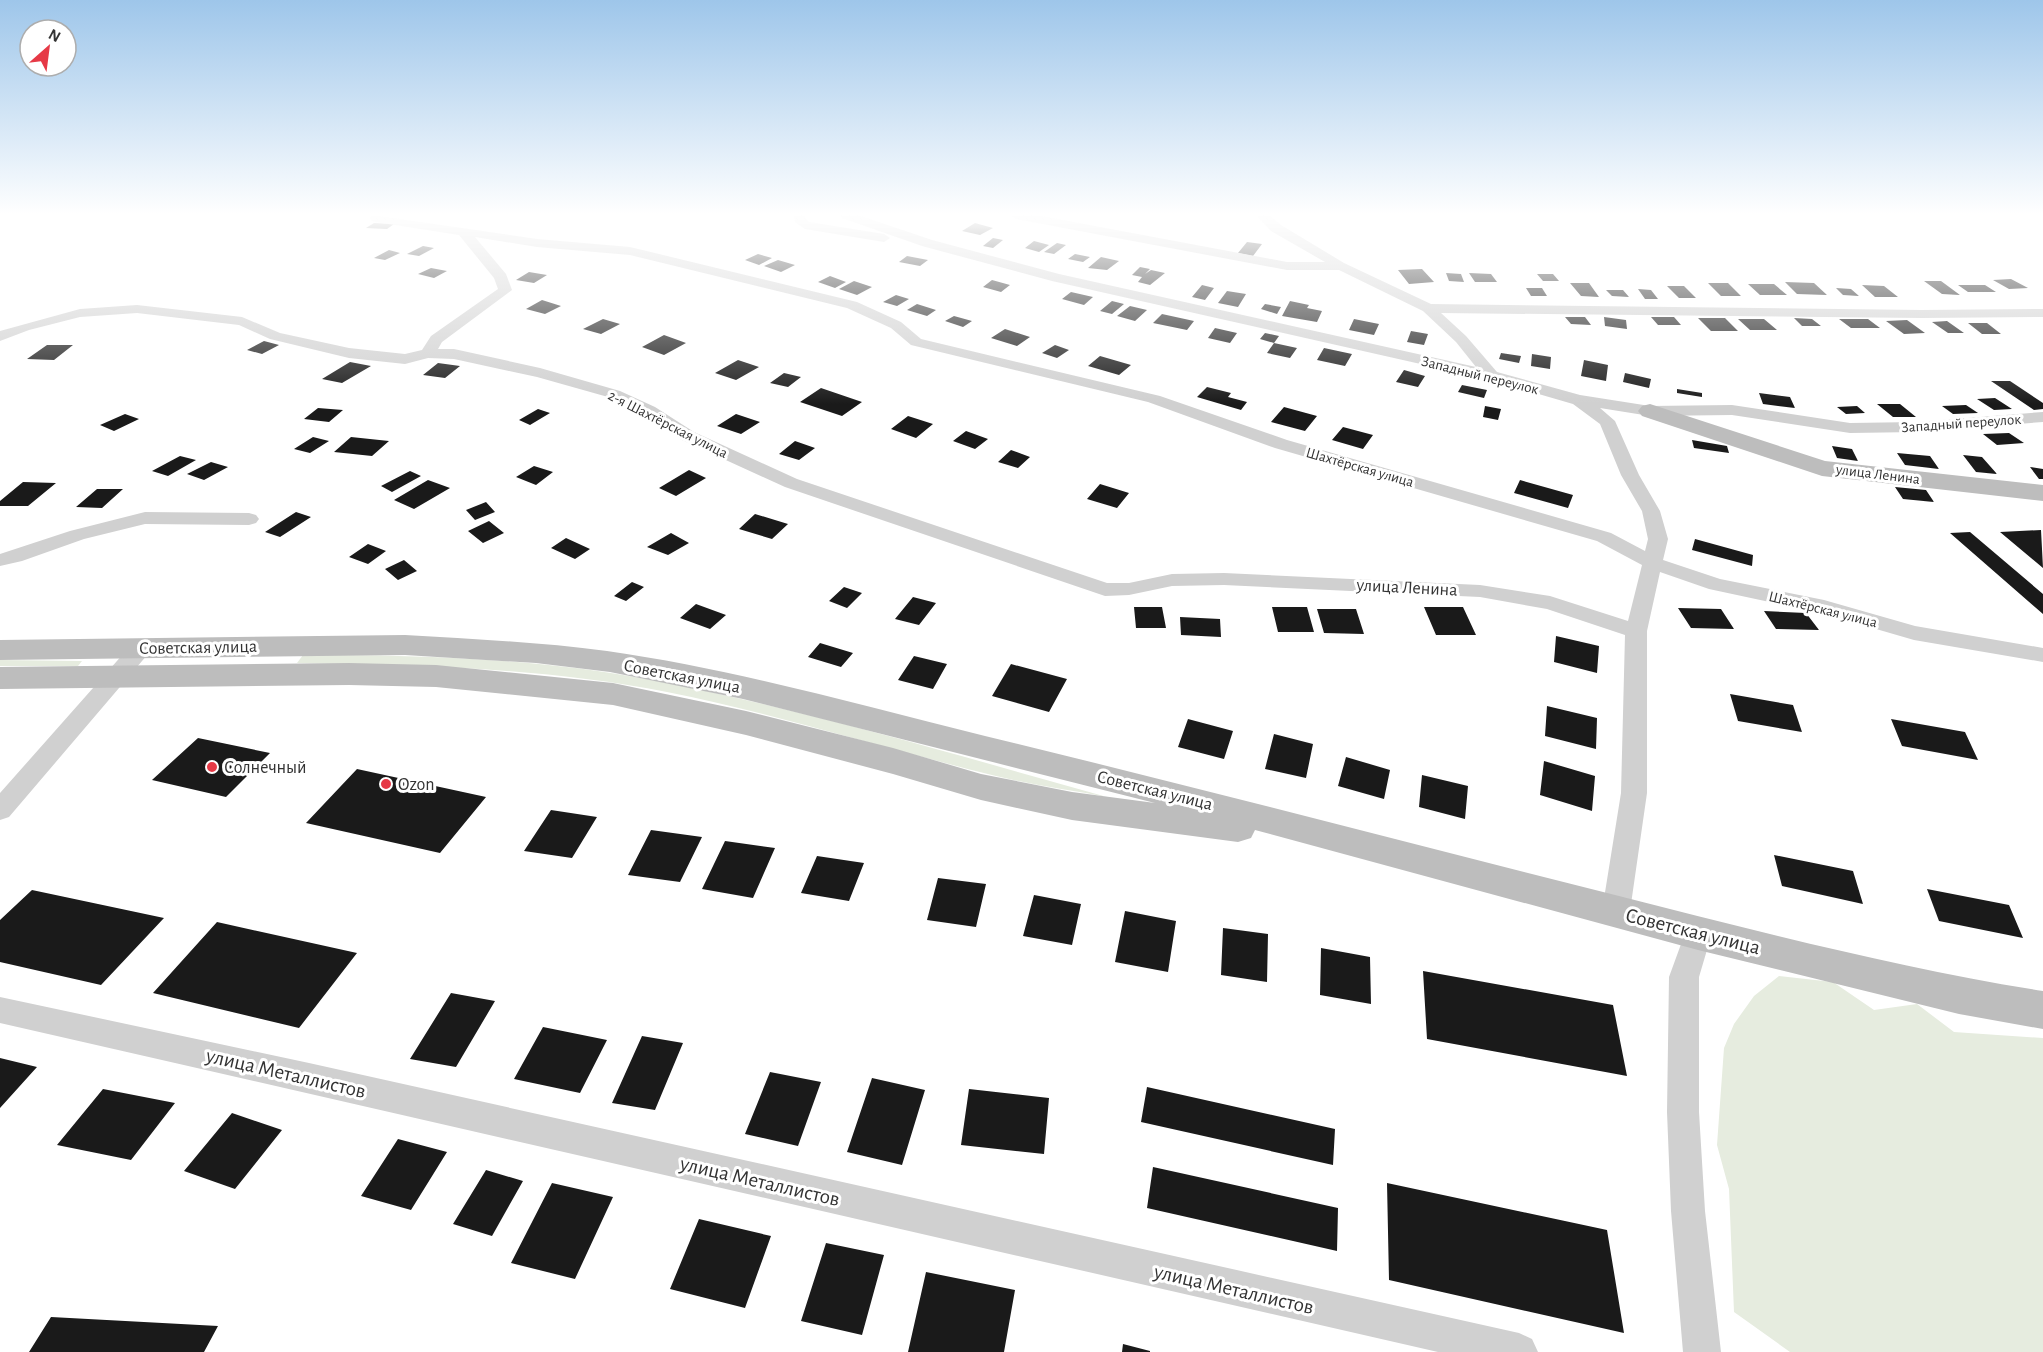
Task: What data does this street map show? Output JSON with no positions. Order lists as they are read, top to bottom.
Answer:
{
  "streets": {
    "main road": ["улица Ленина", "Советская улица"],
    "street": [
      "Западный переулок",
      "2-я Шахтёрская улица",
      "Шахтёрская улица",
      "улица Металлистов"
    ]
  },
  "crossings": [
    ["Западный переулок", "улица Ленина"],
    ["2-я Шахтёрская улица", "улица Ленина"]
  ],
  "places": ["Солнечный", "Ozon"],
  "north": "top right"
}
